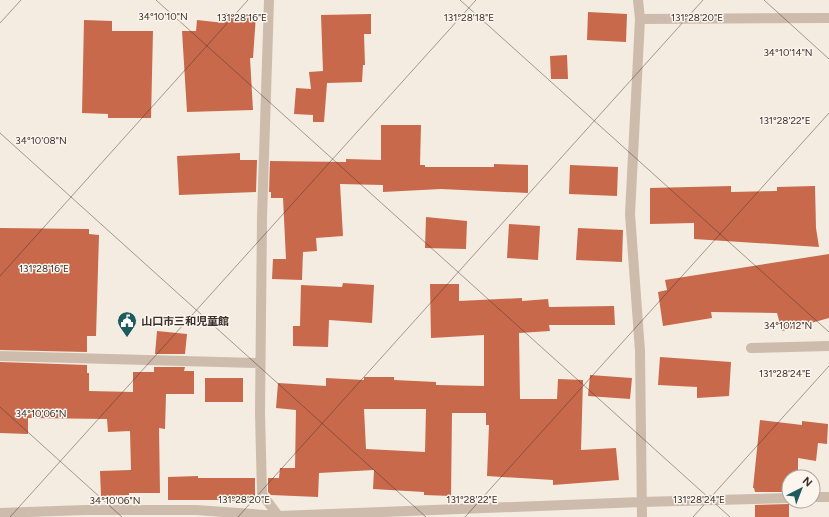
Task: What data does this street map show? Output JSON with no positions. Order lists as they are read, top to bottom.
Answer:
{
  "places": {
    "public building": ["山口市三和児童館"]
  },
  "north": "top right",
  "coordinates": [
    "34°10'10\"N",
    "131°28'16\"E",
    "131°28'18\"E",
    "131°28'20\"E",
    "34°10'14\"N",
    "131°28'22\"E",
    "34°10'08\"N",
    "34°10'12\"N",
    "131°28'24\"E",
    "34°10'06\"N"
  ]
}
